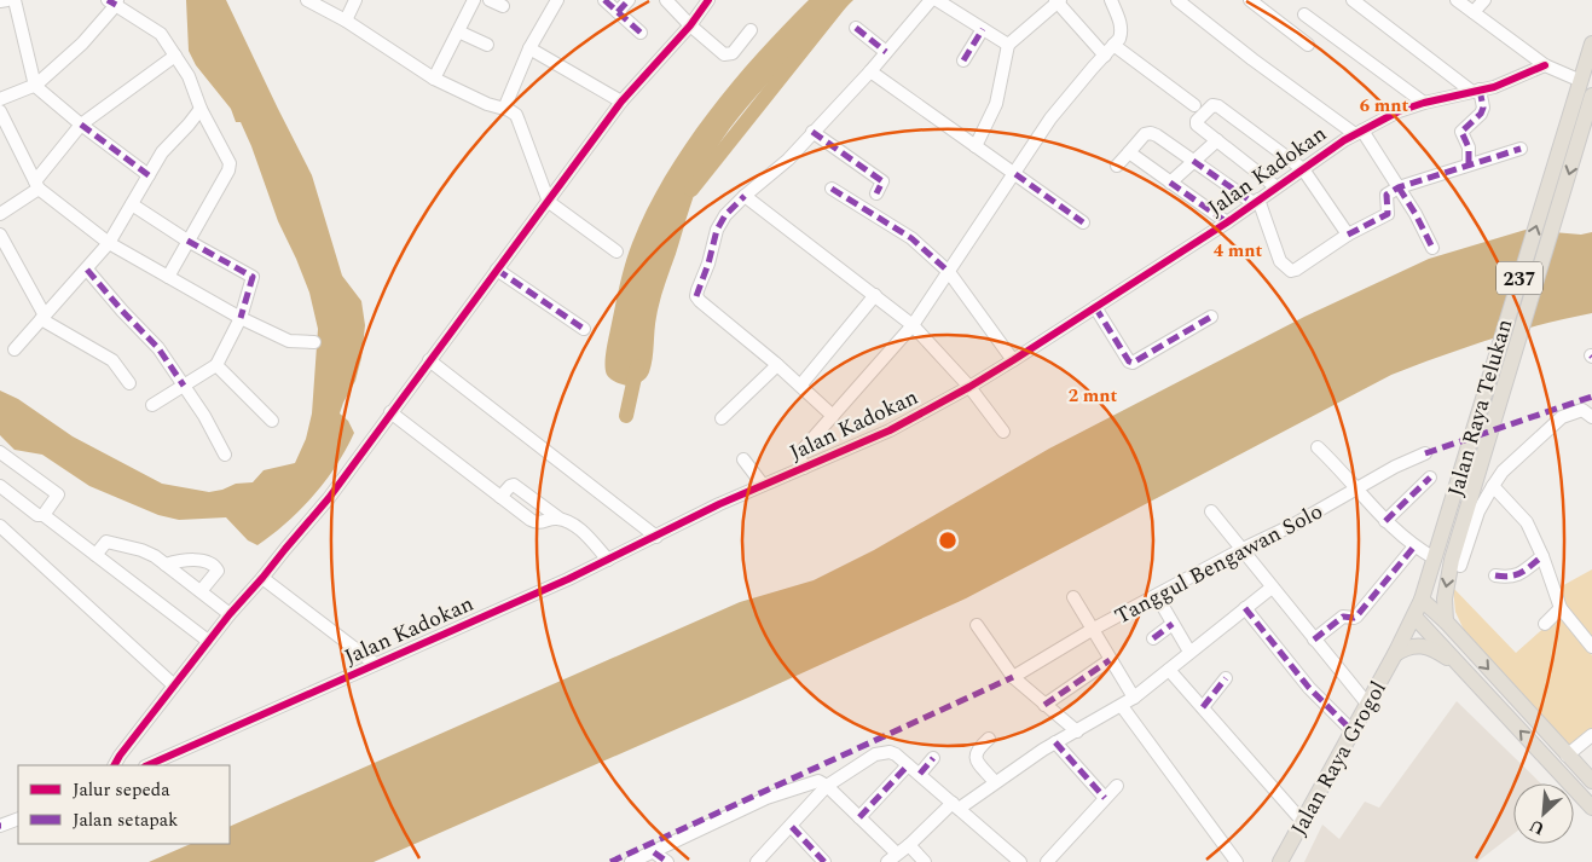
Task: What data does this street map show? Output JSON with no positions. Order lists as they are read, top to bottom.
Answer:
{
  "streets": {
    "main road": ["237", "Jalan Raya Telukan", "Jalan Raya Grogol"],
    "street": ["Jalan Kadokan", "Tanggul Bengawan Solo"]
  },
  "crossings": [
    ["Jalan Raya Telukan", "Jalan Raya Grogol"]
  ],
  "legend": ["Jalur sepeda", "Jalan setapak"],
  "north": "bottom left",
  "rings": ["6 mnt", "4 mnt", "2 mnt"]
}
